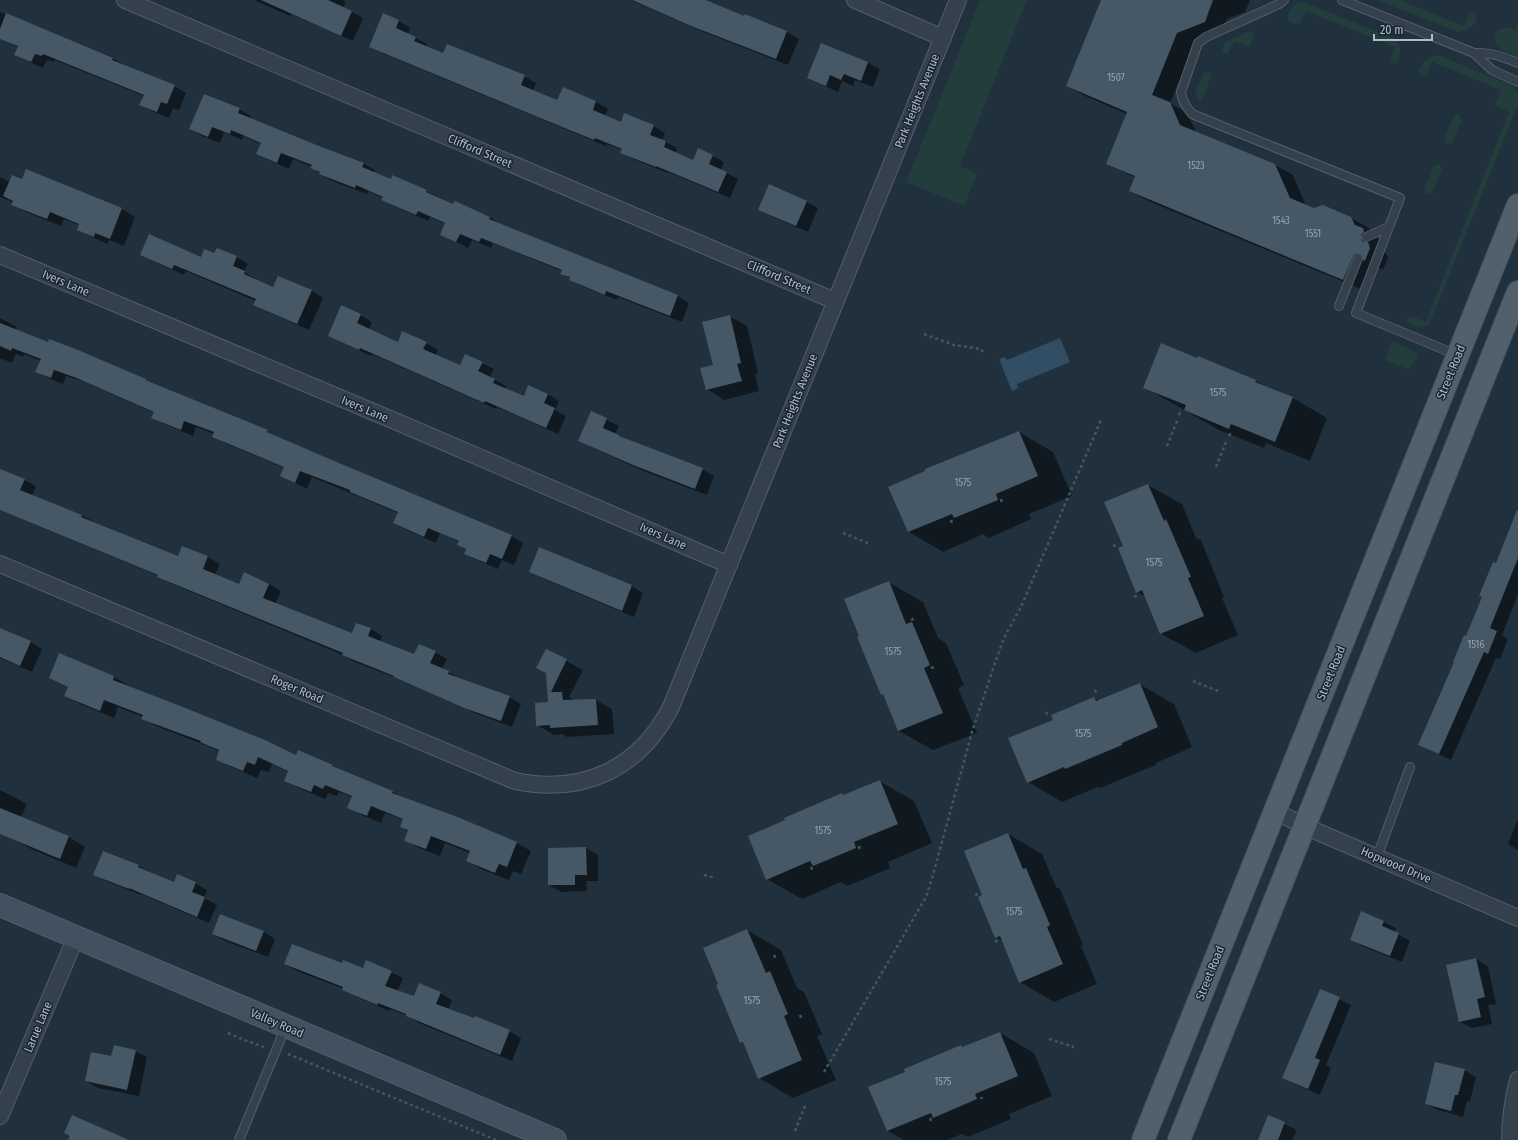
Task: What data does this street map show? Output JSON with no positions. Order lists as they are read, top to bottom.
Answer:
{
  "streets": {
    "main road": ["Street Road"],
    "street": [
      "Park Heights Avenue",
      "Clifford Street",
      "Ivers Lane",
      "Roger Road",
      "Hopwood Drive",
      "Valley Road",
      "Larue Lane"
    ]
  },
  "crossings": [
    ["Park Heights Avenue", "Clifford Street"],
    ["Park Heights Avenue", "Ivers Lane"],
    ["Park Heights Avenue", "Roger Road"],
    ["Street Road", "Hopwood Drive"],
    ["Valley Road", "Larue Lane"]
  ],
  "house_numbers": [
    "1507",
    "1523",
    "1543",
    "1551",
    "1575",
    "1575",
    "1575",
    "1516",
    "1575",
    "1575",
    "1575",
    "1575",
    "1575",
    "1575"
  ],
  "scale_bar": "20 m"
}
